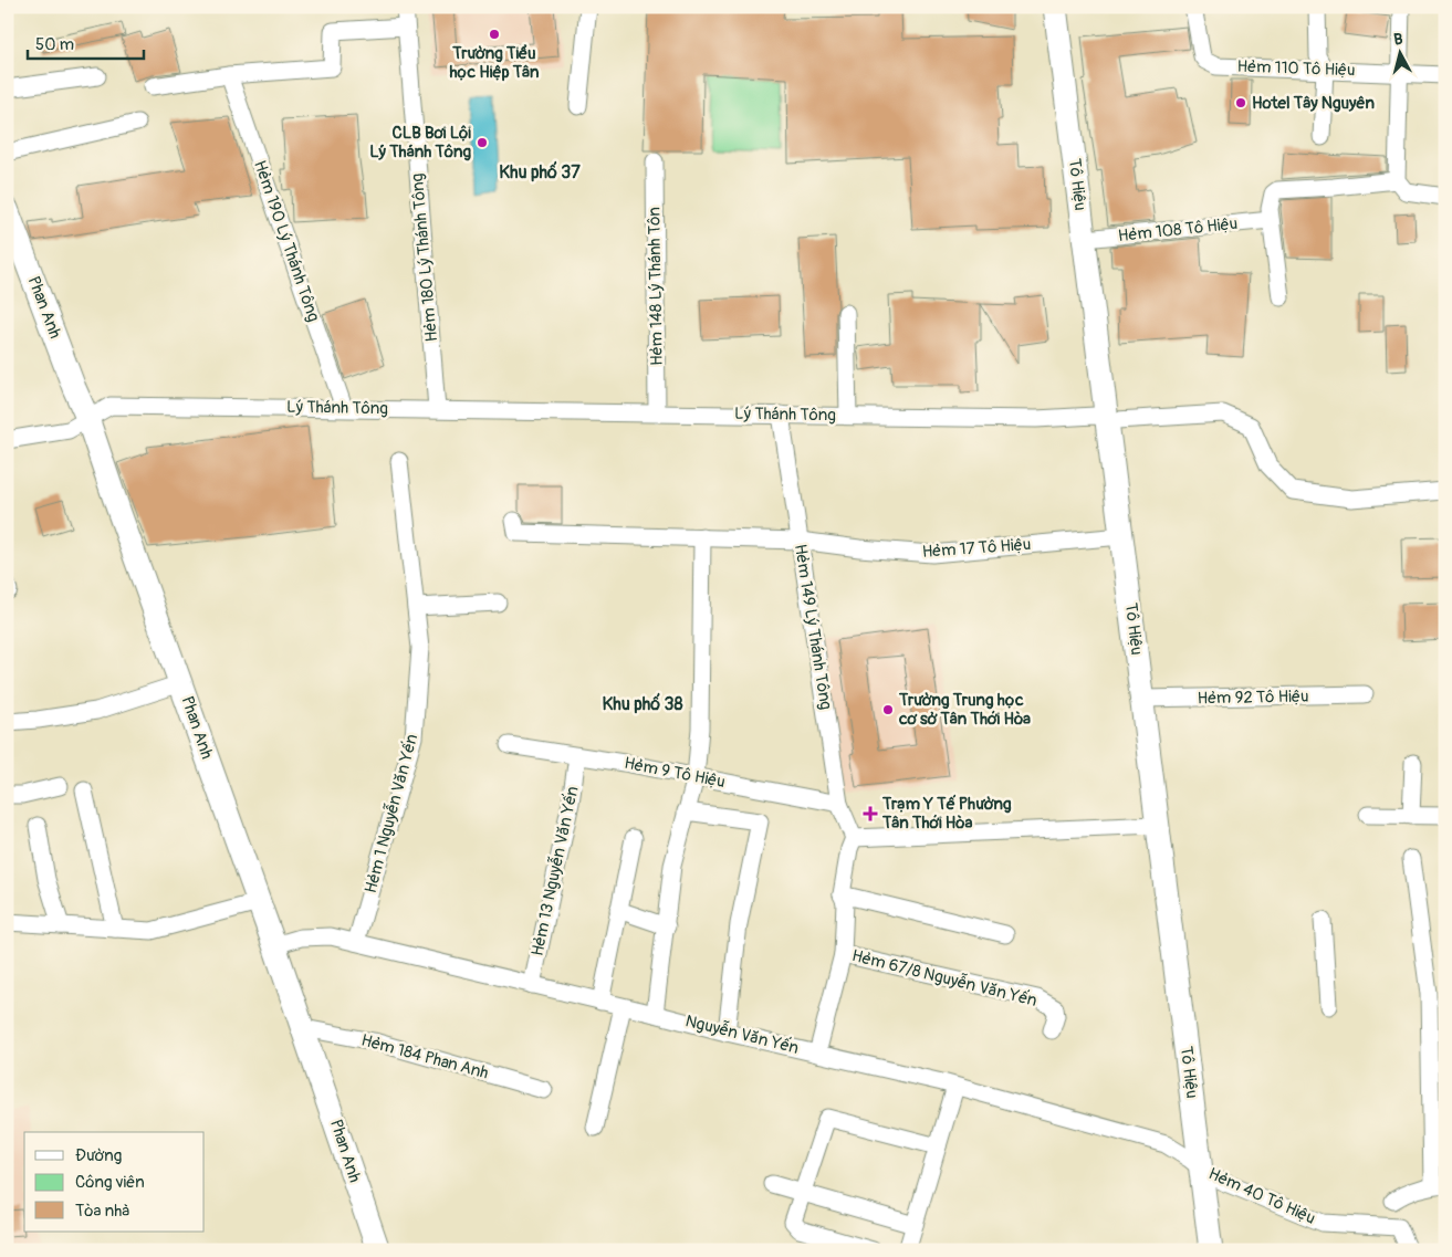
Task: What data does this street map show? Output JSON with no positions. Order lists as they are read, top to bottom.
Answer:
{
  "streets": {
    "street": [
      "Hẻm 110 Tô Hiệu",
      "Tô Hiệu",
      "Hẻm 108 Tô Hiệu",
      "Hẻm 190 Lý Thánh Tông",
      "Hẻm 180 Lý Thánh Tông",
      "Hẻm 148 Lý Thánh Tôn",
      "Phan Anh",
      "Lý Thánh Tông",
      "Hẻm 17 Tô Hiệu",
      "Hẻm 149 Lý Thánh Tông",
      "Hẻm 92 Tô Hiệu",
      "Hẻm 9 Tô Hiệu",
      "Hẻm 1 Nguyễn Văn Yến",
      "Hẻm 13 Nguyễn Văn Yến",
      "Hẻm 67/8 Nguyễn Văn Yến",
      "Nguyễn Văn Yến",
      "Hẻm 184 Phan Anh",
      "Hẻm 40 Tô Hiệu"
    ]
  },
  "crossings": [
    ["Tô Hiệu", "Hẻm 108 Tô Hiệu"],
    ["Tô Hiệu", "Lý Thánh Tông"],
    ["Tô Hiệu", "Hẻm 17 Tô Hiệu"],
    ["Tô Hiệu", "Hẻm 92 Tô Hiệu"],
    ["Tô Hiệu", "Nguyễn Văn Yến"],
    ["Tô Hiệu", "Hẻm 40 Tô Hiệu"],
    ["Hẻm 190 Lý Thánh Tông", "Lý Thánh Tông"],
    ["Hẻm 180 Lý Thánh Tông", "Lý Thánh Tông"],
    ["Hẻm 148 Lý Thánh Tôn", "Lý Thánh Tông"],
    ["Phan Anh", "Lý Thánh Tông"],
    ["Phan Anh", "Nguyễn Văn Yến"],
    ["Phan Anh", "Hẻm 184 Phan Anh"],
    ["Lý Thánh Tông", "Hẻm 149 Lý Thánh Tông"],
    ["Hẻm 17 Tô Hiệu", "Hẻm 149 Lý Thánh Tông"],
    ["Hẻm 149 Lý Thánh Tông", "Hẻm 9 Tô Hiệu"],
    ["Hẻm 9 Tô Hiệu", "Hẻm 13 Nguyễn Văn Yến"],
    ["Hẻm 1 Nguyễn Văn Yến", "Nguyễn Văn Yến"],
    ["Hẻm 13 Nguyễn Văn Yến", "Nguyễn Văn Yến"],
    ["Nguyễn Văn Yến", "Hẻm 40 Tô Hiệu"]
  ],
  "districts": ["Khu phố 37", "Khu phố 38"],
  "places": {
    "other": [
      "Trường Tiểu học Hiệp Tân",
      "Hotel Tây Nguyên",
      "CLB Bơi Lội Lý Thánh Tông",
      "Trường Trung học cơ sở Tân Thới Hòa"
    ],
    "health": ["Trạm Y Tế Phường Tân Thới Hòa"]
  },
  "legend": ["Đường", "Công viên", "Tòa nhà"],
  "scale_bar": "50 m",
  "north": "top"
}
